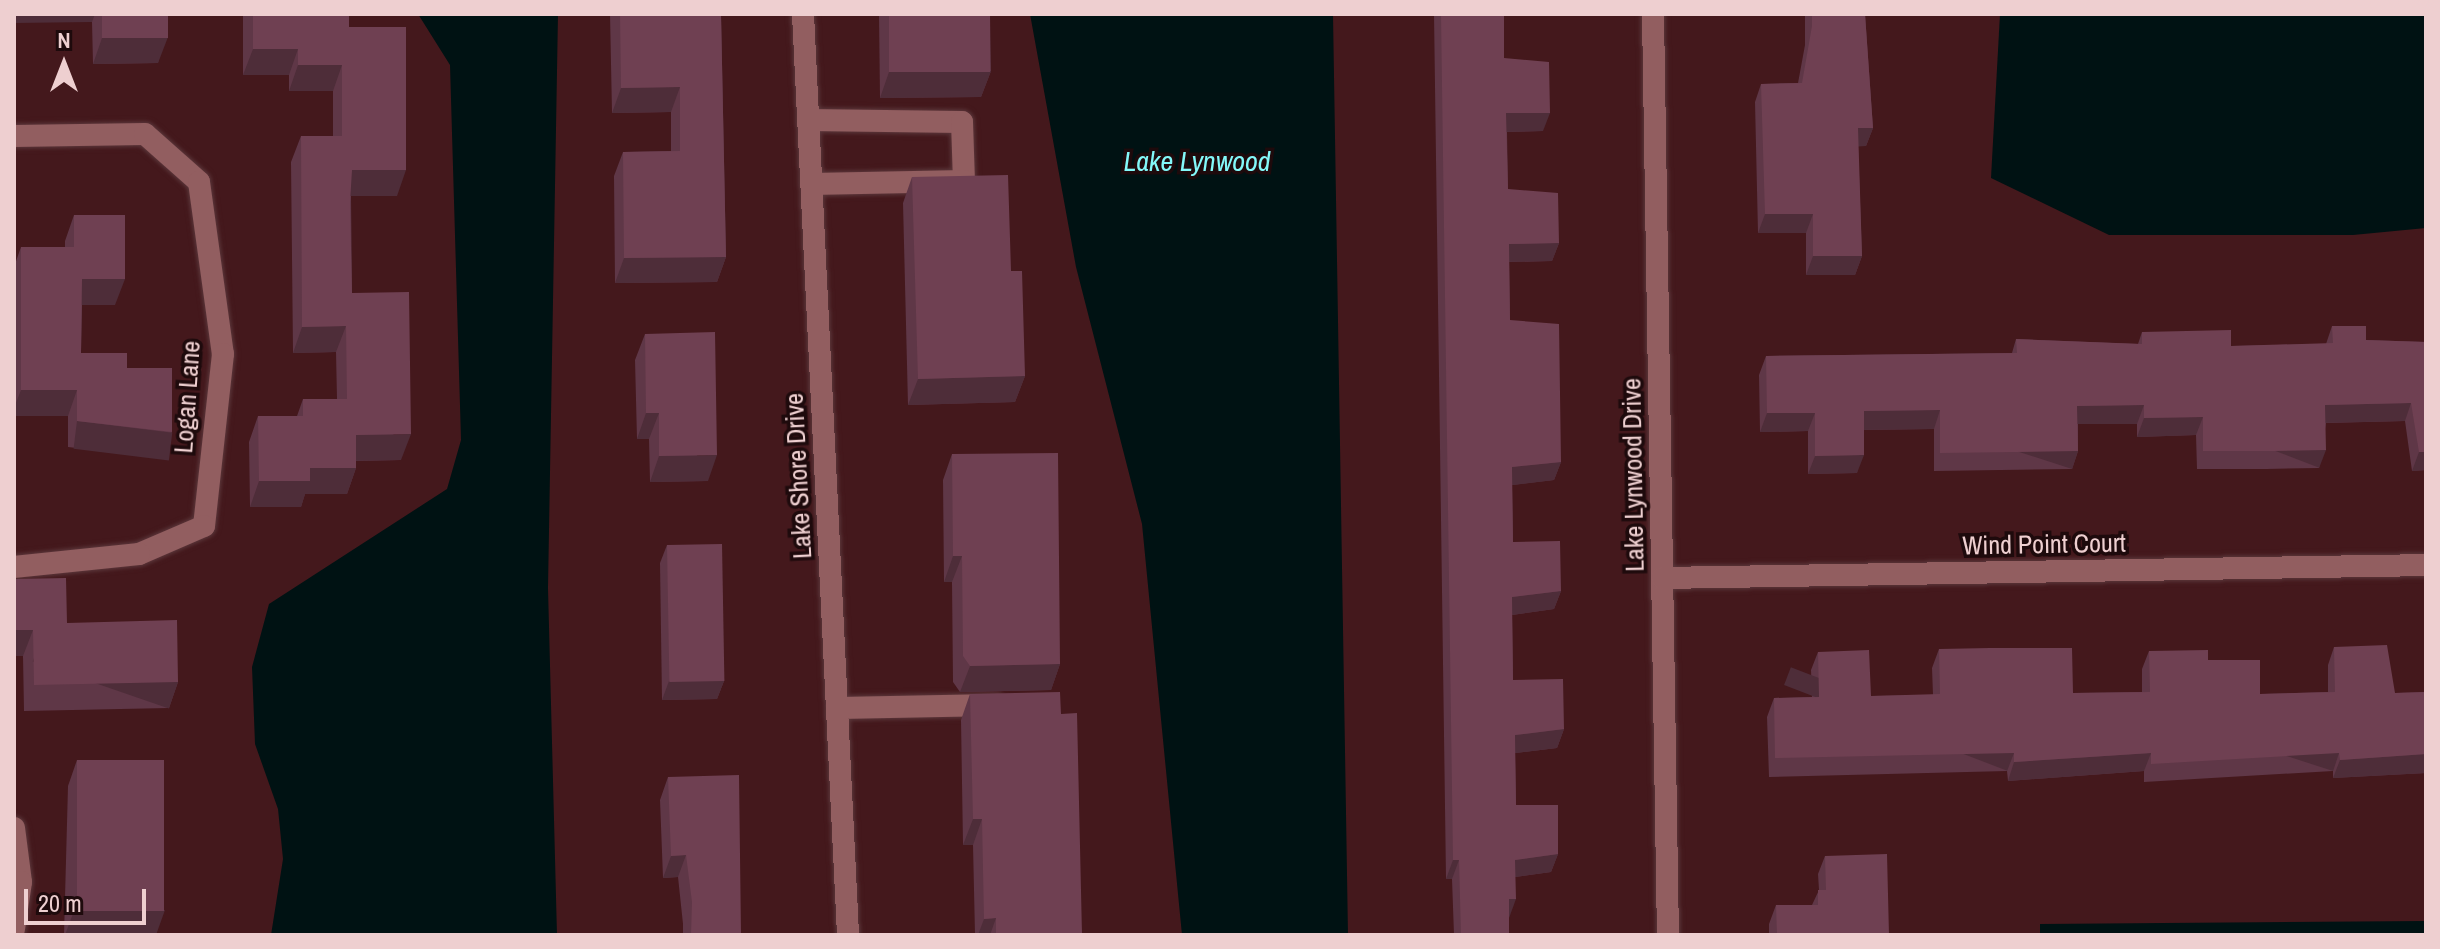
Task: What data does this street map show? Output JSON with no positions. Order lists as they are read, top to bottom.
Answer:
{
  "streets": {
    "street": [
      "Logan Lane",
      "Lake Lynwood Drive",
      "Lake Shore Drive",
      "Wind Point Court"
    ]
  },
  "crossings": [
    ["Lake Lynwood Drive", "Wind Point Court"]
  ],
  "water": ["Lake Lynwood"],
  "scale_bar": "20 m",
  "north": "top"
}
